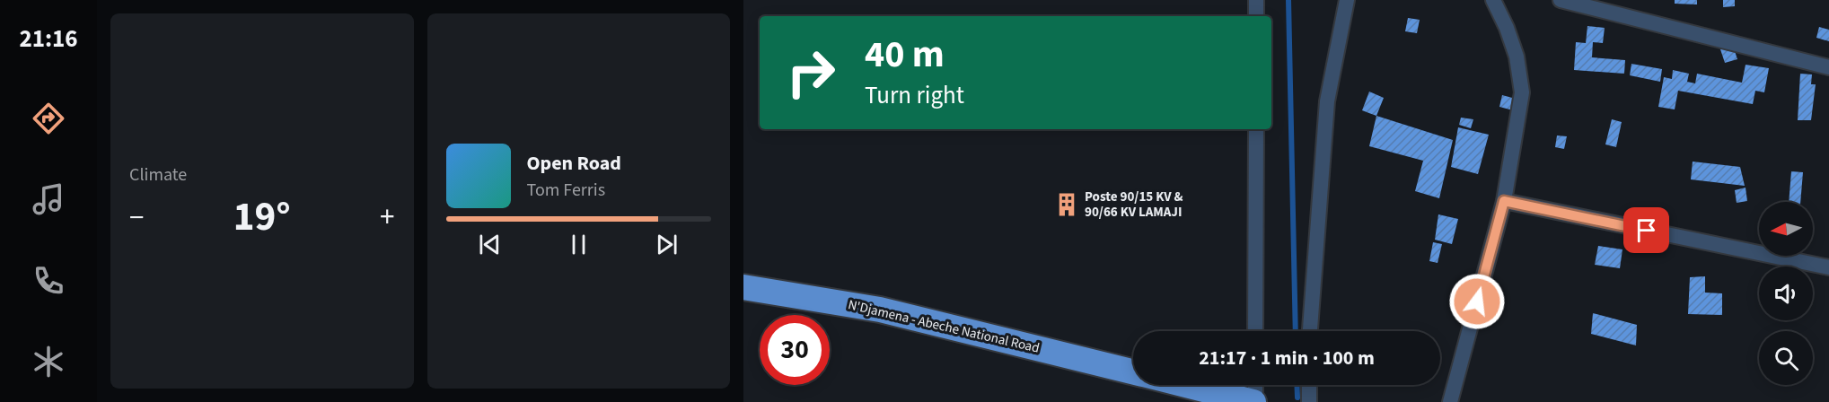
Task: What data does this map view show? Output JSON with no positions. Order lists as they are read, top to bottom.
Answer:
{
  "streets": {
    "highway": ["N'Djamena - Abeche National Road"]
  },
  "places": {
    "building": ["Poste 90/15 KV & 90/66 KV LAMAJI"]
  },
  "north": "left",
  "page": {
    "tabs": "21:16",
    "tile": "Climate",
    "turn": ["40 m", "Turn right"],
    "song": ["Open Road", "Tom Ferris"],
    "heat": ["−", "19°", "+"],
    "limit": "30",
    "trip": "21:17 · 1 min · 100 m"
  }
}
